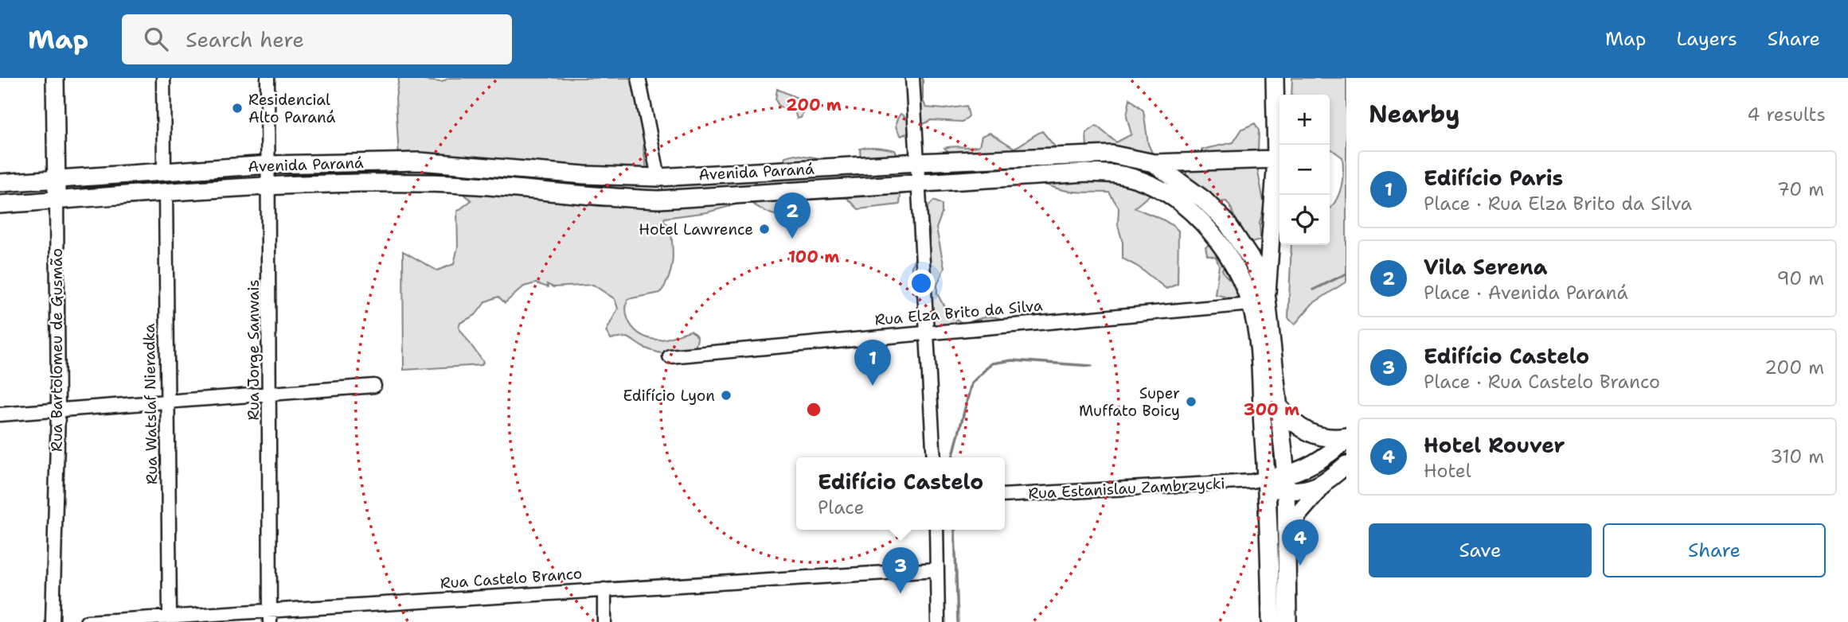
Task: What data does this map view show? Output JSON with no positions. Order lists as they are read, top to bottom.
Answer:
{
  "streets": {
    "main road": ["Avenida Paraná", "Rua Bartolomeu de Gusmão"],
    "street": [
      "Rua Elza Brito da Silva",
      "Rua Jorge Sanwais",
      "Rua Watslaf Nieradka",
      "Rua Estanislau Zambrzycki",
      "Rua Castelo Branco"
    ]
  },
  "crossings": [
    ["Avenida Paraná", "Rua Elza Brito da Silva"],
    ["Avenida Paraná", "Rua Bartolomeu de Gusmão"],
    ["Avenida Paraná", "Rua Jorge Sanwais"],
    ["Avenida Paraná", "Rua Watslaf Nieradka"],
    ["Avenida Paraná", "Rua Estanislau Zambrzycki"],
    ["Rua Jorge Sanwais", "Rua Castelo Branco"],
    ["Rua Watslaf Nieradka", "Rua Castelo Branco"]
  ],
  "places": [
    "Residencial Alto Paraná",
    "Hotel Lawrence",
    "Edifício Lyon",
    "Super Muffato Boicy"
  ],
  "page": {
    "header": "Map",
    "search": "Search here",
    "nav": ["Map", "Layers", "Share"],
    "heading": ["Nearby", "4 results"],
    "map_buttons": ["+", "−"],
    "list": [
      {
        "mark": "1",
        "name": "Edifício Paris",
        "note": "Place · Rua Elza Brito da Silva",
        "value": "70 m"
      },
      {
        "mark": "2",
        "name": "Vila Serena",
        "note": "Place · Avenida Paraná",
        "value": "90 m"
      },
      {
        "mark": "3",
        "name": "Edifício Castelo",
        "note": "Place · Rua Castelo Branco",
        "value": "200 m"
      },
      {
        "mark": "4",
        "name": "Hotel Rouver",
        "note": "Hotel",
        "value": "310 m"
      }
    ],
    "pins": [
      "2",
      "1",
      "4",
      "3"
    ],
    "popup": ["Edifício Castelo", "Place"],
    "buttons": ["Save", "Share"]
  },
  "rings": ["200 m", "100 m", "300 m"]
}
